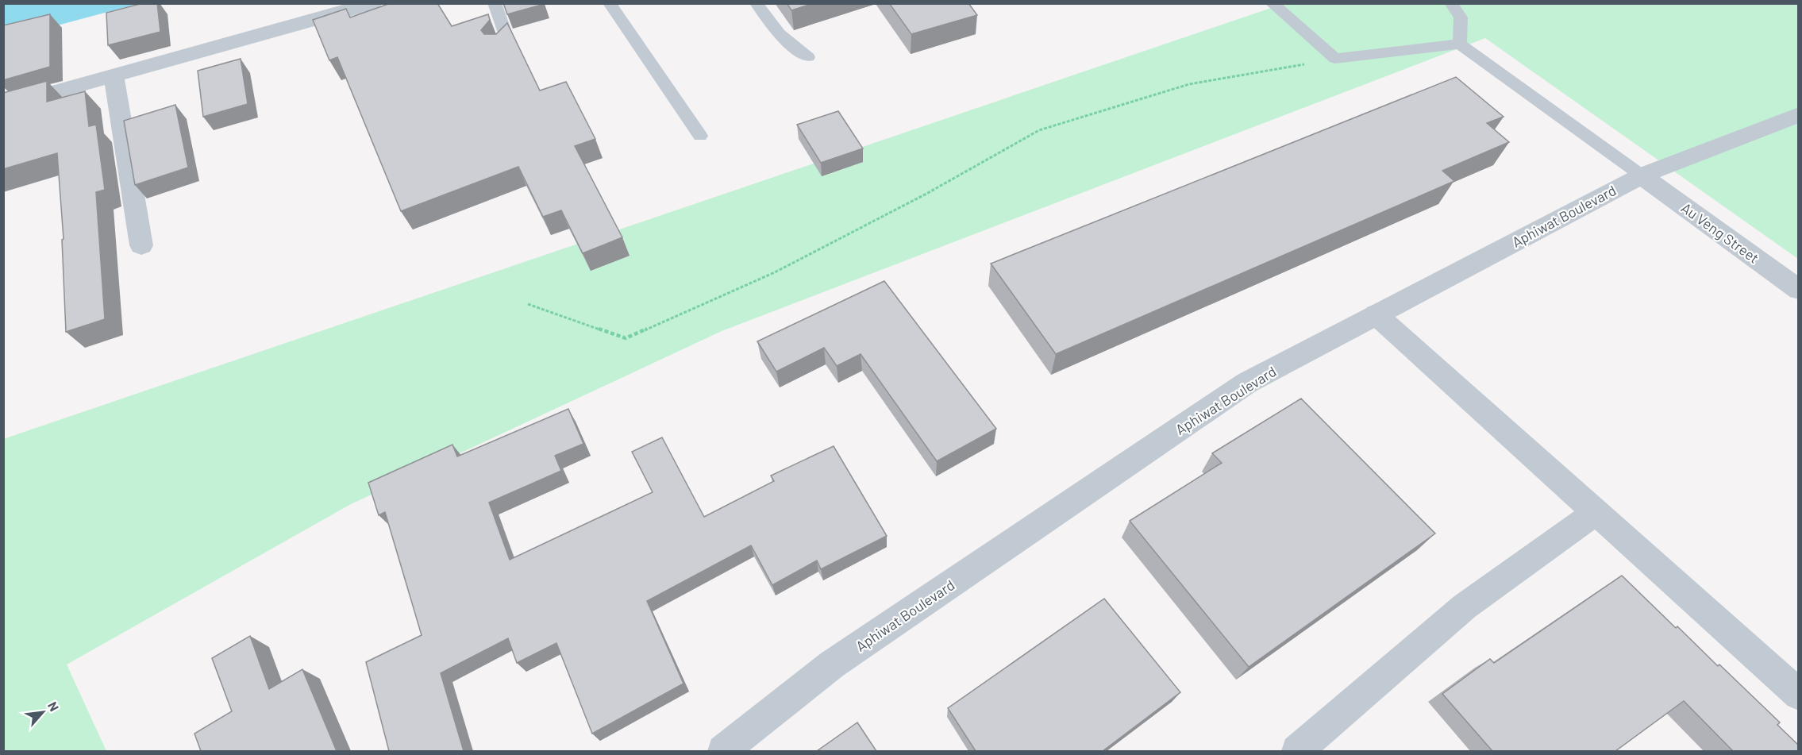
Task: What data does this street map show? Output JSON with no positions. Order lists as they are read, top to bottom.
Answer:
{
  "streets": {
    "street": ["Aphiwat Boulevard", "Au Veng Street"]
  },
  "crossings": [
    ["Aphiwat Boulevard", "Au Veng Street"]
  ],
  "north": "top right"
}
